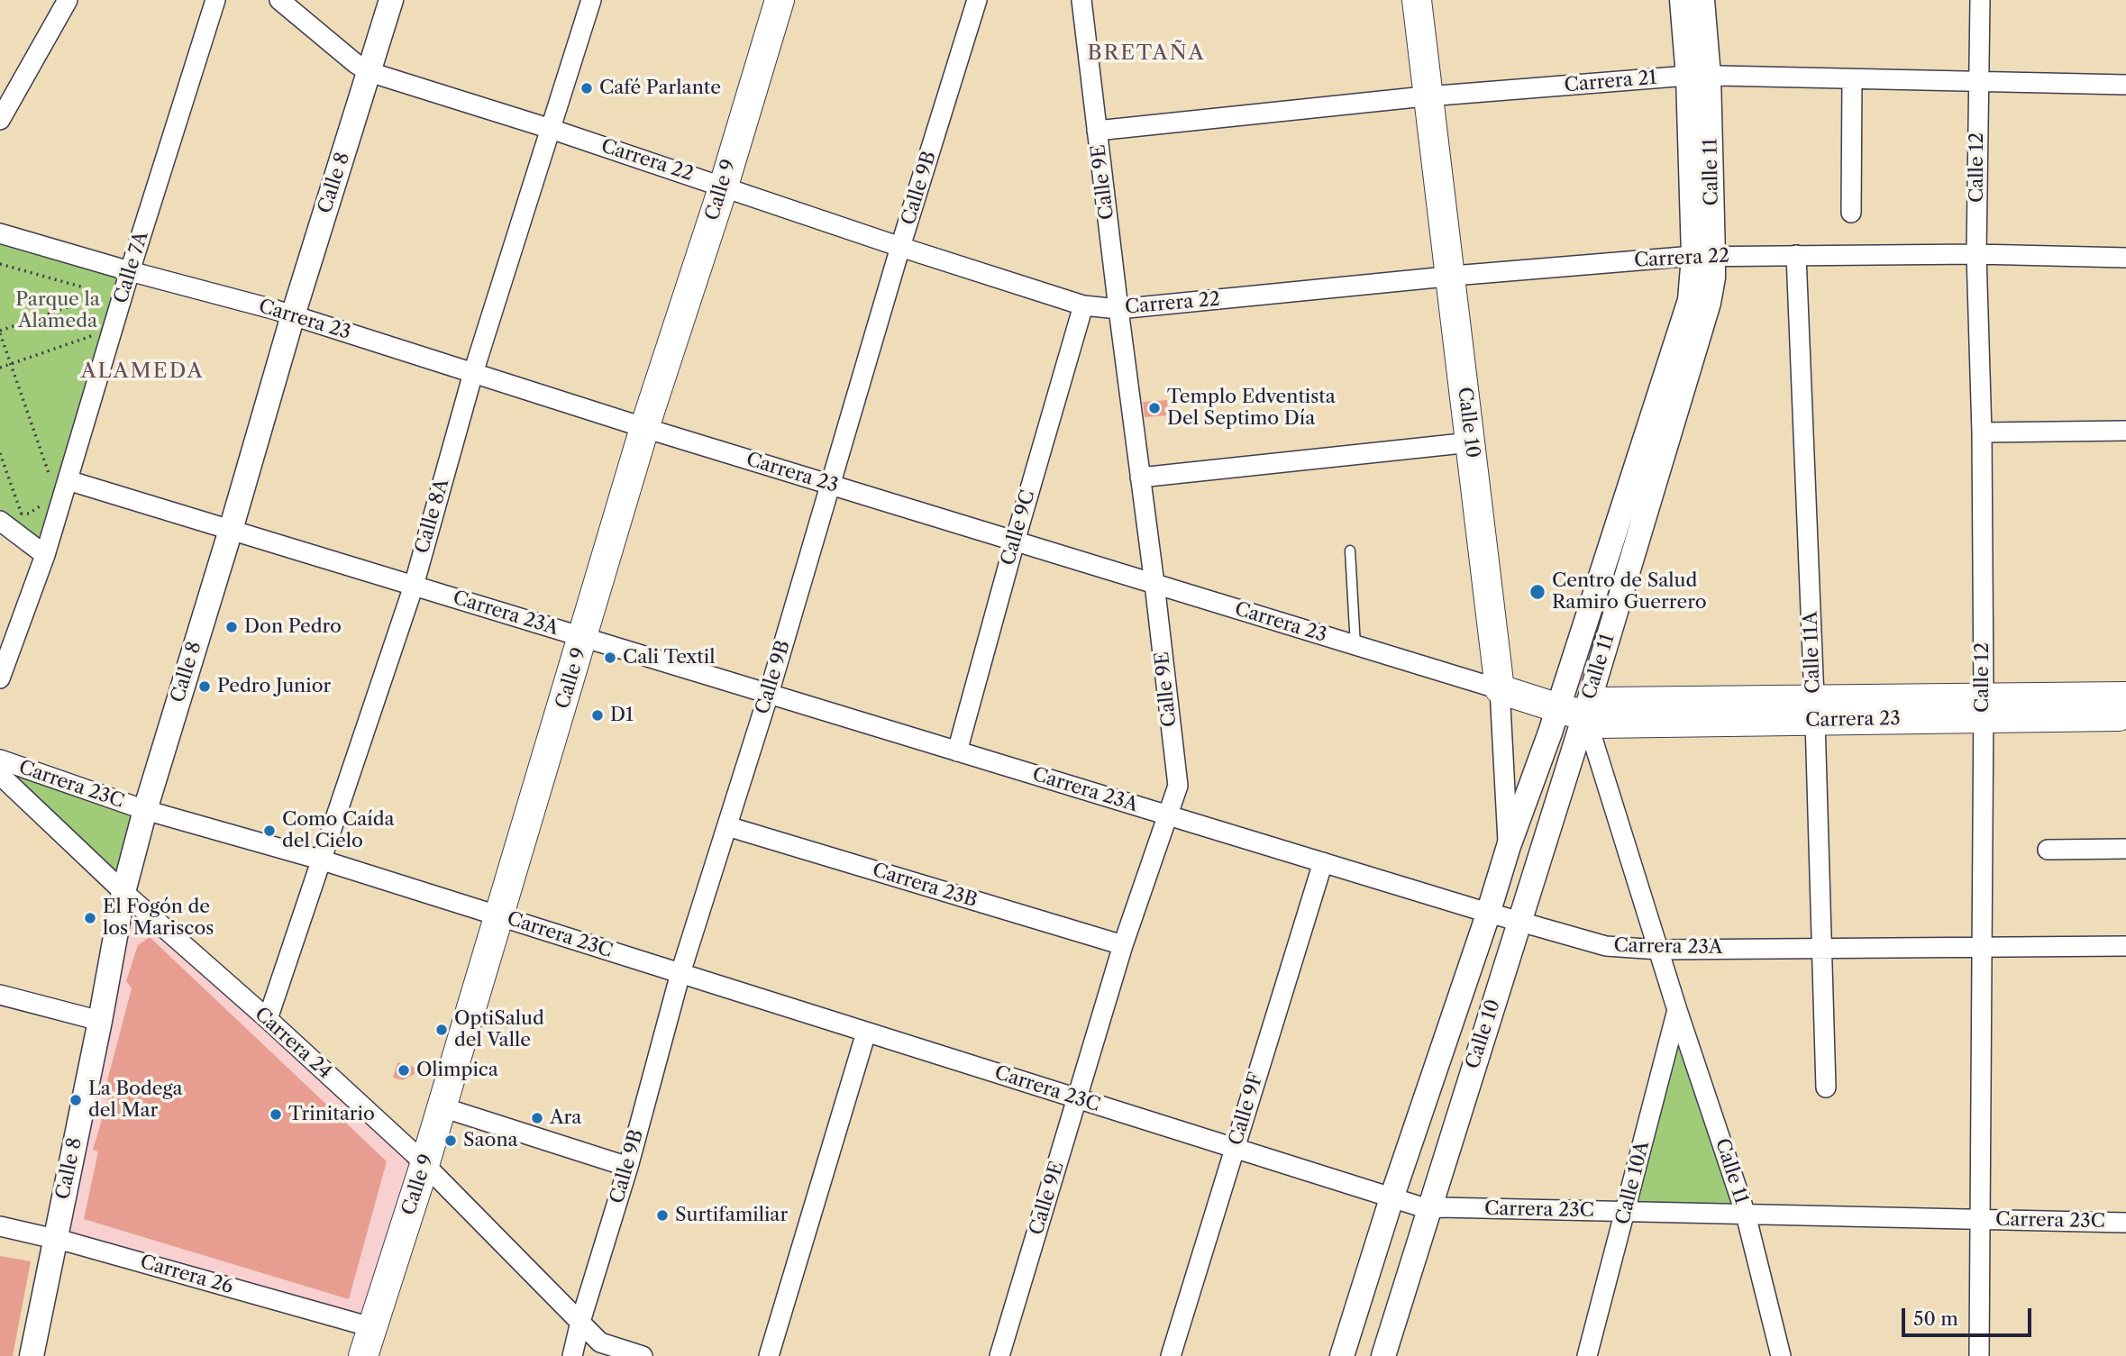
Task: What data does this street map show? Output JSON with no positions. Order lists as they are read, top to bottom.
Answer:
{
  "streets": {
    "main road": ["Calle 9", "Carrera 23", "Calle 10"],
    "street": [
      "Carrera 21",
      "Carrera 22",
      "Calle 12",
      "Calle 11",
      "Calle 9E",
      "Calle 8",
      "Calle 9B",
      "Calle 7A",
      "Calle 8A",
      "Calle 9C",
      "Carrera 23A",
      "Calle 11A",
      "Carrera 23C",
      "Carrera 23B",
      "Carrera 24",
      "Calle 9F",
      "Calle 10A",
      "Carrera 26"
    ]
  },
  "crossings": [
    ["Carrera 21", "Calle 12"],
    ["Carrera 21", "Calle 11"],
    ["Carrera 21", "Calle 9E"],
    ["Carrera 21", "Calle 10"],
    ["Carrera 22", "Calle 12"],
    ["Carrera 22", "Calle 11"],
    ["Carrera 22", "Calle 9E"],
    ["Carrera 22", "Calle 8"],
    ["Carrera 22", "Calle 9B"],
    ["Carrera 22", "Calle 9"],
    ["Carrera 22", "Calle 10"],
    ["Carrera 22", "Calle 8A"],
    ["Carrera 22", "Calle 9C"],
    ["Carrera 22", "Calle 11A"],
    ["Calle 12", "Carrera 23"],
    ["Calle 12", "Carrera 23A"],
    ["Calle 12", "Carrera 23C"],
    ["Calle 11", "Carrera 23"],
    ["Calle 11", "Calle 10"],
    ["Calle 11", "Carrera 23A"],
    ["Calle 11", "Carrera 23C"],
    ["Calle 11", "Calle 10A"],
    ["Calle 9E", "Carrera 23"],
    ["Calle 9E", "Carrera 23A"],
    ["Calle 9E", "Carrera 23C"],
    ["Calle 9E", "Carrera 23B"],
    ["Calle 8", "Carrera 23"],
    ["Calle 8", "Carrera 23A"],
    ["Calle 8", "Carrera 23C"],
    ["Calle 8", "Carrera 24"],
    ["Calle 8", "Carrera 26"],
    ["Calle 9B", "Carrera 23"],
    ["Calle 9B", "Carrera 23A"],
    ["Calle 9B", "Carrera 23C"],
    ["Calle 9B", "Carrera 23B"],
    ["Calle 9B", "Carrera 24"],
    ["Calle 9", "Carrera 23"],
    ["Calle 9", "Carrera 23A"],
    ["Calle 9", "Carrera 23C"],
    ["Calle 9", "Carrera 24"],
    ["Calle 9", "Carrera 26"],
    ["Calle 7A", "Carrera 23"],
    ["Calle 7A", "Carrera 23A"],
    ["Carrera 23", "Calle 10"],
    ["Carrera 23", "Calle 8A"],
    ["Carrera 23", "Calle 9C"],
    ["Carrera 23", "Calle 11A"],
    ["Calle 10", "Carrera 23A"],
    ["Calle 10", "Carrera 23C"],
    ["Calle 8A", "Carrera 23A"],
    ["Calle 8A", "Carrera 23C"],
    ["Calle 8A", "Carrera 24"],
    ["Calle 9C", "Carrera 23A"],
    ["Carrera 23A", "Calle 11A"],
    ["Carrera 23A", "Calle 9F"],
    ["Carrera 23C", "Calle 9F"],
    ["Carrera 23C", "Calle 10A"]
  ],
  "districts": ["BRETAÑA", "ALAMEDA"],
  "parks": ["Parque la Alameda"],
  "places": [
    "Café Parlante",
    "Templo Edventista Del Septimo Día",
    "Centro de Salud Ramiro Guerrero",
    "Don Pedro",
    "Cali Textil",
    "Pedro Junior",
    "D1",
    "Como Caída del Cielo",
    "El Fogón de los Mariscos",
    "OptiSalud del Valle",
    "Olimpica",
    "La Bodega del Mar",
    "Trinitario",
    "Ara",
    "Saona",
    "Surtifamiliar"
  ],
  "scale_bar": "50 m"
}
